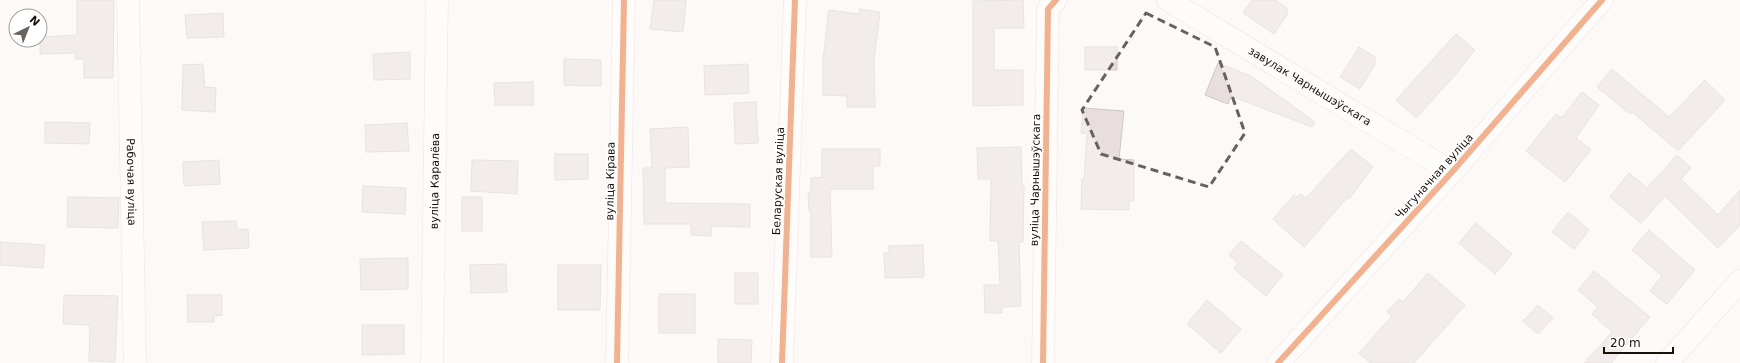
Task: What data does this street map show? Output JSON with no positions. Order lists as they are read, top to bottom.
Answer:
{
  "streets": {
    "street": [
      "завулак Чарнышэўскага",
      "Чыгуначная вуліца",
      "вуліца Чарнышэўскага",
      "вуліца Кірава",
      "Беларуская вуліца",
      "Рабочая вуліца",
      "вуліца Каралёва"
    ]
  },
  "crossings": [
    ["завулак Чарнышэўскага", "Чыгуначная вуліца"]
  ],
  "scale_bar": "20 m",
  "north": "top right"
}
